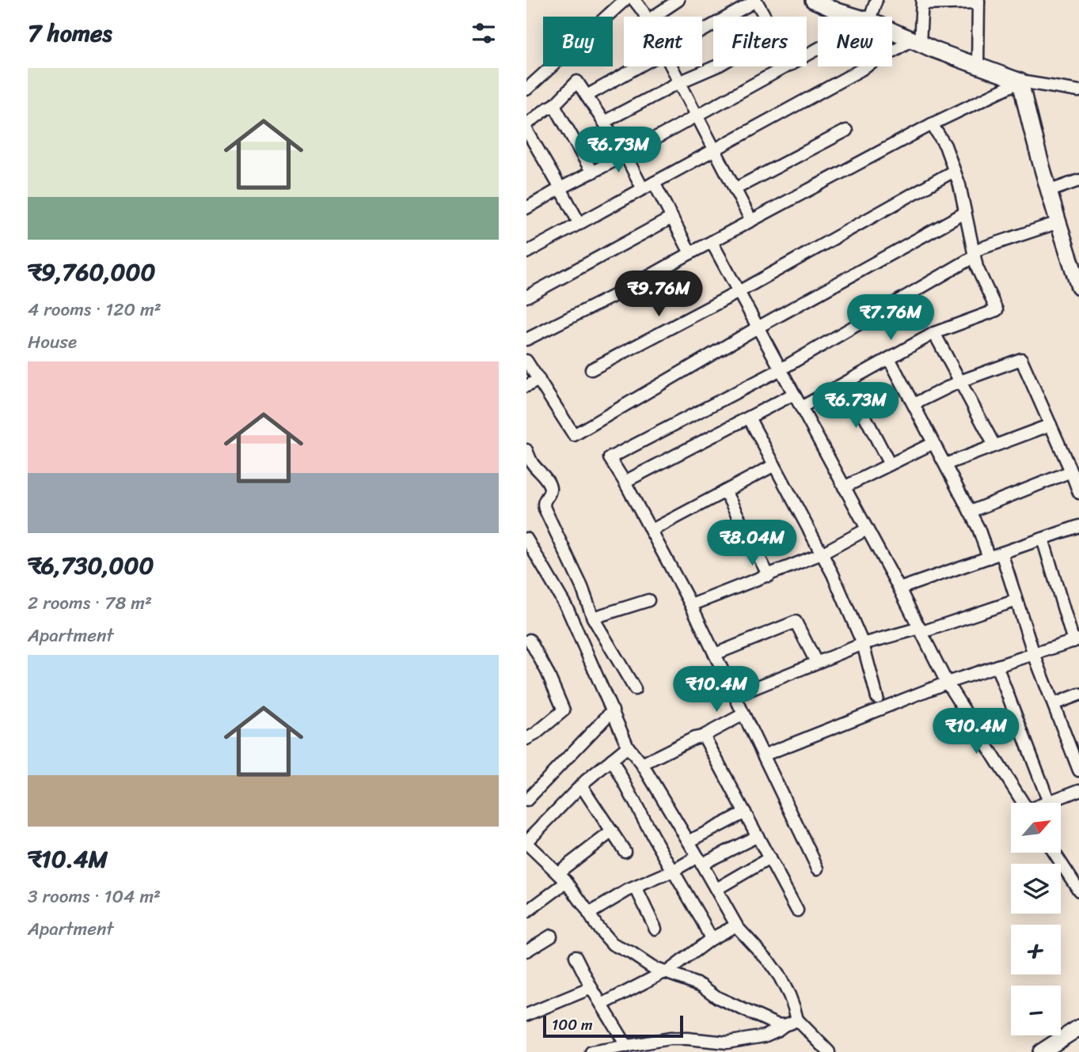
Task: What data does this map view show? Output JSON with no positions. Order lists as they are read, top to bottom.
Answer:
{
  "scale_bar": "100 m",
  "north": "top right",
  "page": {
    "heading": "7 homes",
    "chip": [
      "Buy",
      "Rent",
      "Filters",
      "New"
    ],
    "list": [
      {
        "name": "₹9,760,000",
        "note": "4 rooms · 120 m² · House"
      },
      {
        "name": "₹6,730,000",
        "note": "2 rooms · 78 m² · Apartment"
      },
      {
        "name": "₹10.4M",
        "note": "3 rooms · 104 m² · Apartment"
      }
    ],
    "price": [
      "₹6.73M",
      "₹9.76M",
      "₹7.76M",
      "₹6.73M",
      "₹8.04M",
      "₹10.4M",
      "₹10.4M"
    ],
    "map_buttons": ["+", "−"],
    "scale": "100 m"
  }
}
